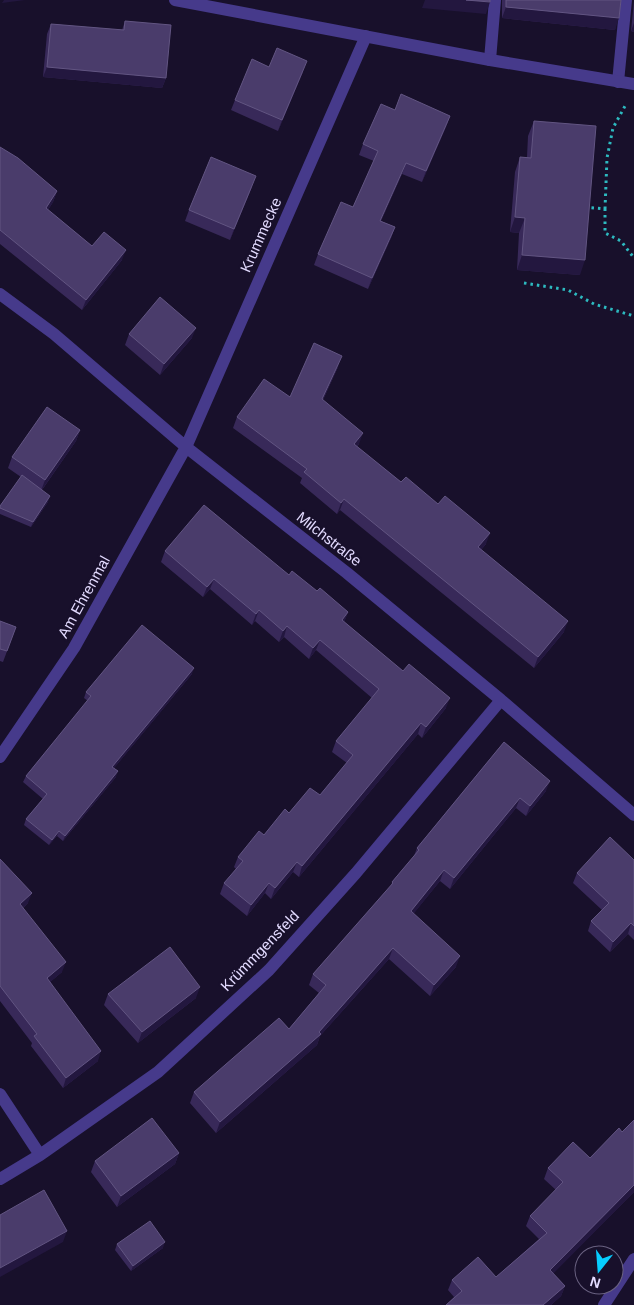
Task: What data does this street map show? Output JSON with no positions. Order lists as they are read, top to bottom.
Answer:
{
  "streets": {
    "street": [
      "Krummecke",
      "Milchstraße",
      "Am Ehrenmal",
      "Krümmgensfeld"
    ]
  },
  "crossings": [
    ["Krummecke", "Milchstraße"],
    ["Krummecke", "Am Ehrenmal"],
    ["Milchstraße", "Am Ehrenmal"],
    ["Milchstraße", "Krümmgensfeld"]
  ],
  "north": "bottom"
}
